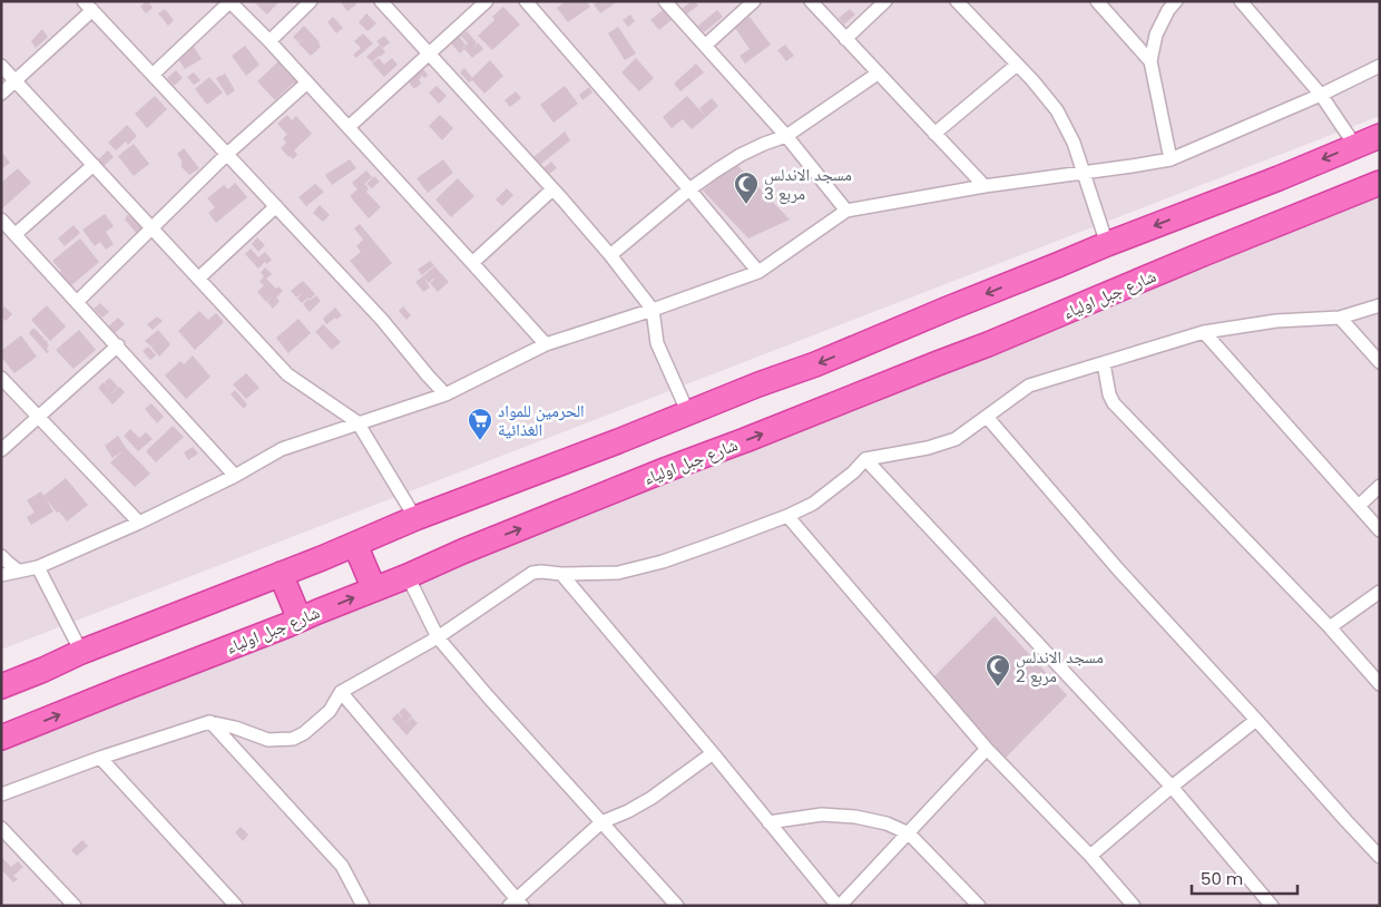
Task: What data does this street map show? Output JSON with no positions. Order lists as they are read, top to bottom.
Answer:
{
  "streets": {
    "highway": ["شارع جبل اولياء"]
  },
  "places": {
    "mosque": ["مسجد الاندلس مربع 3", "مسجد الاندلس مربع 2"],
    "supermarket": ["الحرمين للمواد الغذائية"]
  },
  "scale_bar": "50 m"
}
